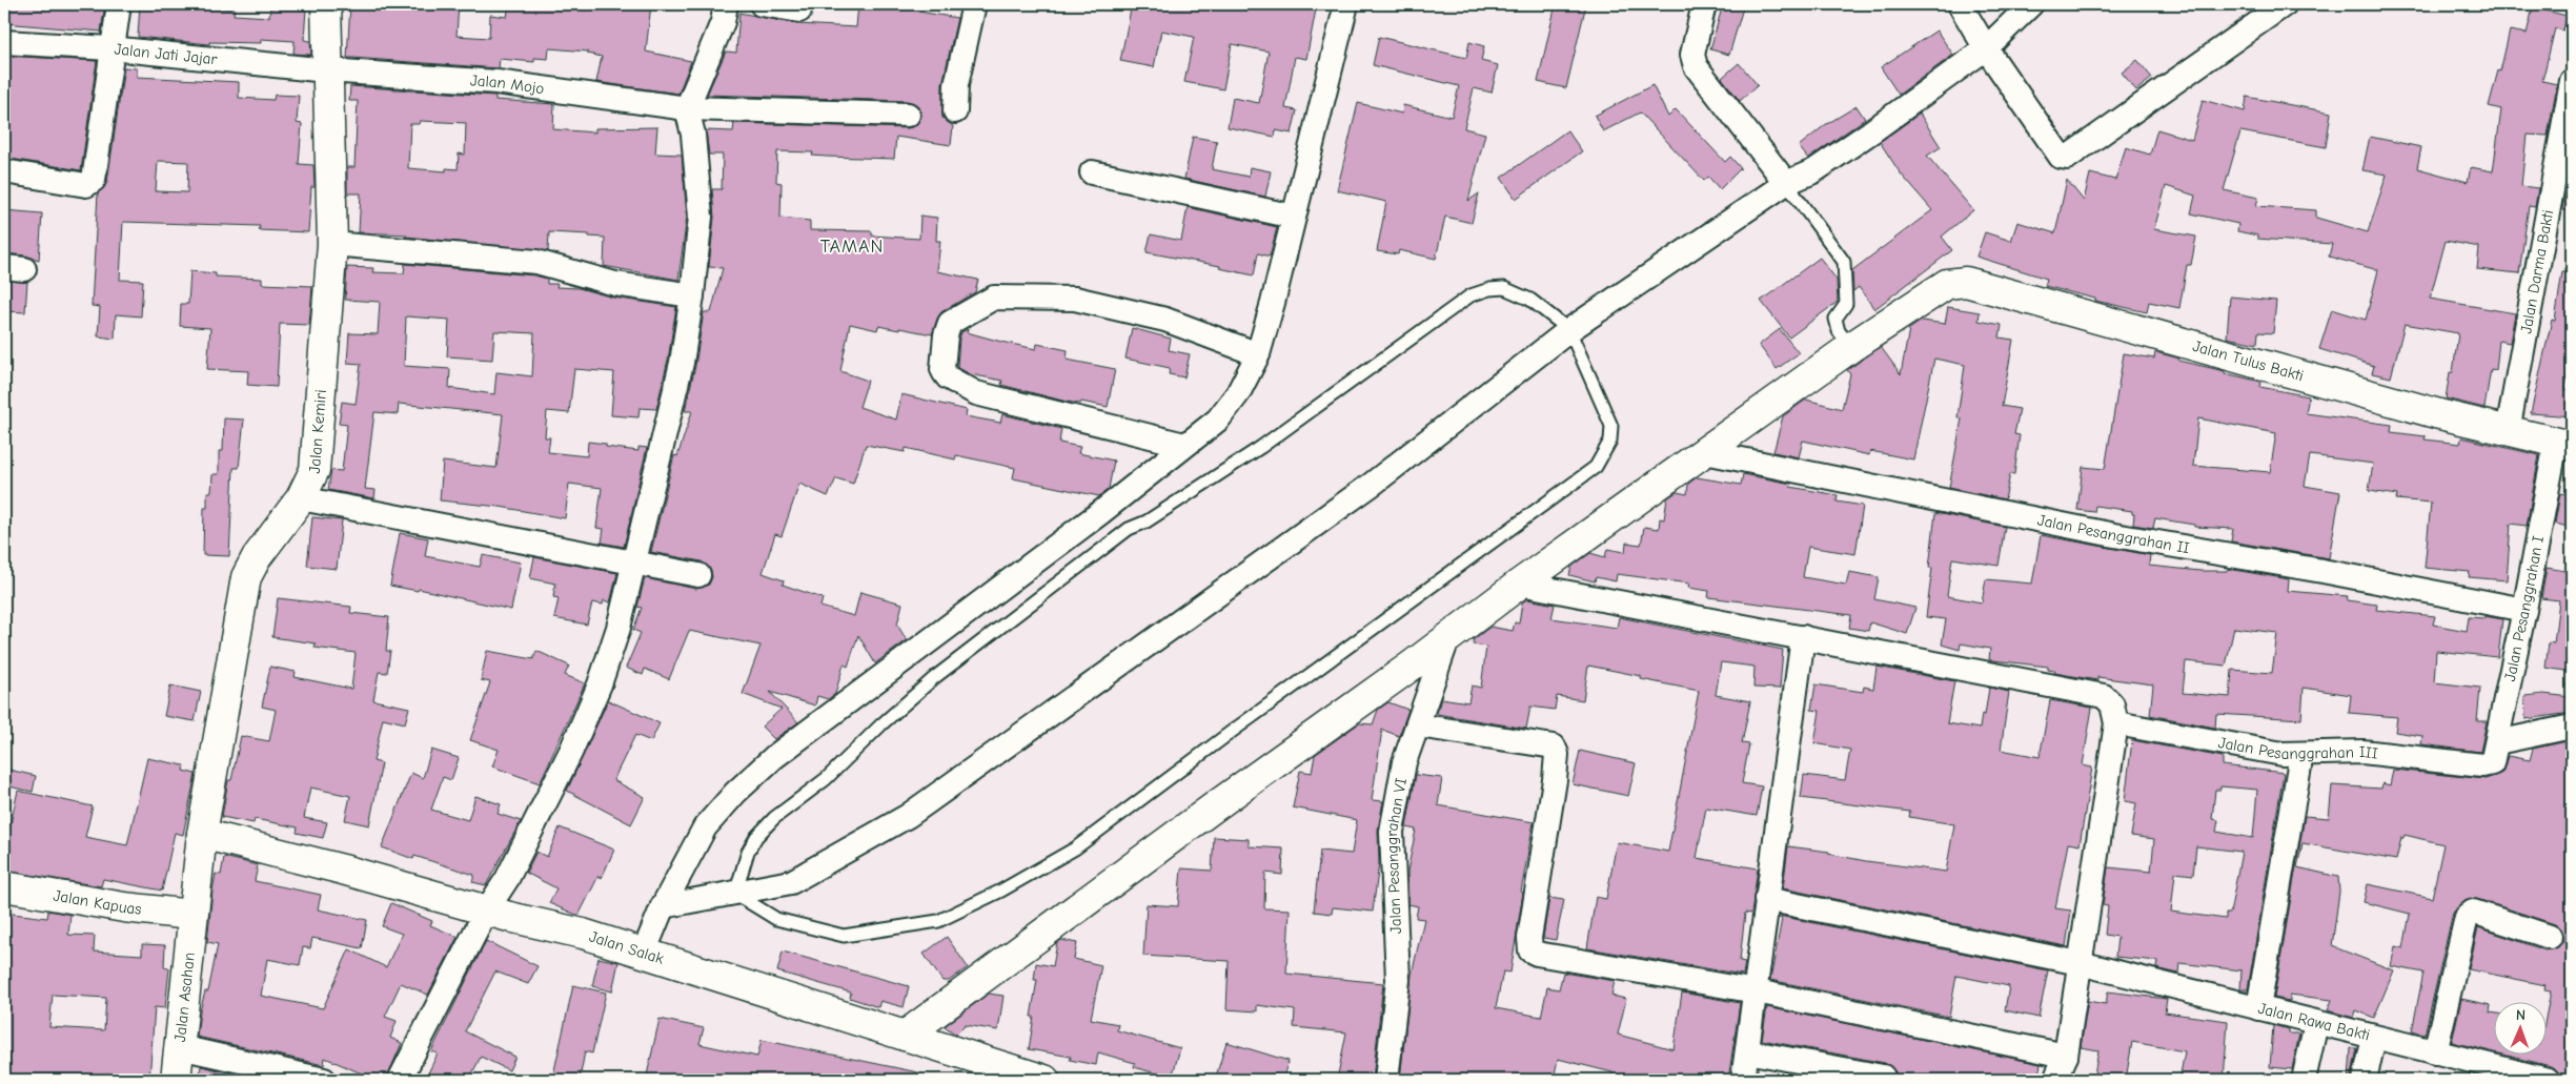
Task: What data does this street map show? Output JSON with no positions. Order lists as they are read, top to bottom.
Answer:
{
  "streets": {
    "main road": [
      "Jalan Tulus Bakti",
      "Jalan Kemiri",
      "Jalan Kapuas",
      "Jalan Salak",
      "Jalan Asahan"
    ],
    "street": [
      "Jalan Jati Jajar",
      "Jalan Mojo",
      "Jalan Darma Bakti",
      "Jalan Pesanggrahan II",
      "Jalan Pesanggrahan I",
      "Jalan Pesanggrahan III",
      "Jalan Pesanggrahan VI",
      "Jalan Rawa Bakti"
    ]
  },
  "crossings": [
    ["Jalan Jati Jajar", "Jalan Mojo"],
    ["Jalan Jati Jajar", "Jalan Kemiri"],
    ["Jalan Mojo", "Jalan Kemiri"],
    ["Jalan Darma Bakti", "Jalan Tulus Bakti"],
    ["Jalan Tulus Bakti", "Jalan Pesanggrahan II"],
    ["Jalan Tulus Bakti", "Jalan Pesanggrahan I"],
    ["Jalan Tulus Bakti", "Jalan Pesanggrahan VI"],
    ["Jalan Tulus Bakti", "Jalan Salak"],
    ["Jalan Kemiri", "Jalan Salak"],
    ["Jalan Kemiri", "Jalan Asahan"],
    ["Jalan Pesanggrahan II", "Jalan Pesanggrahan I"],
    ["Jalan Pesanggrahan I", "Jalan Pesanggrahan III"],
    ["Jalan Kapuas", "Jalan Asahan"],
    ["Jalan Salak", "Jalan Asahan"]
  ],
  "districts": ["TAMAN"],
  "north": "top"
}
